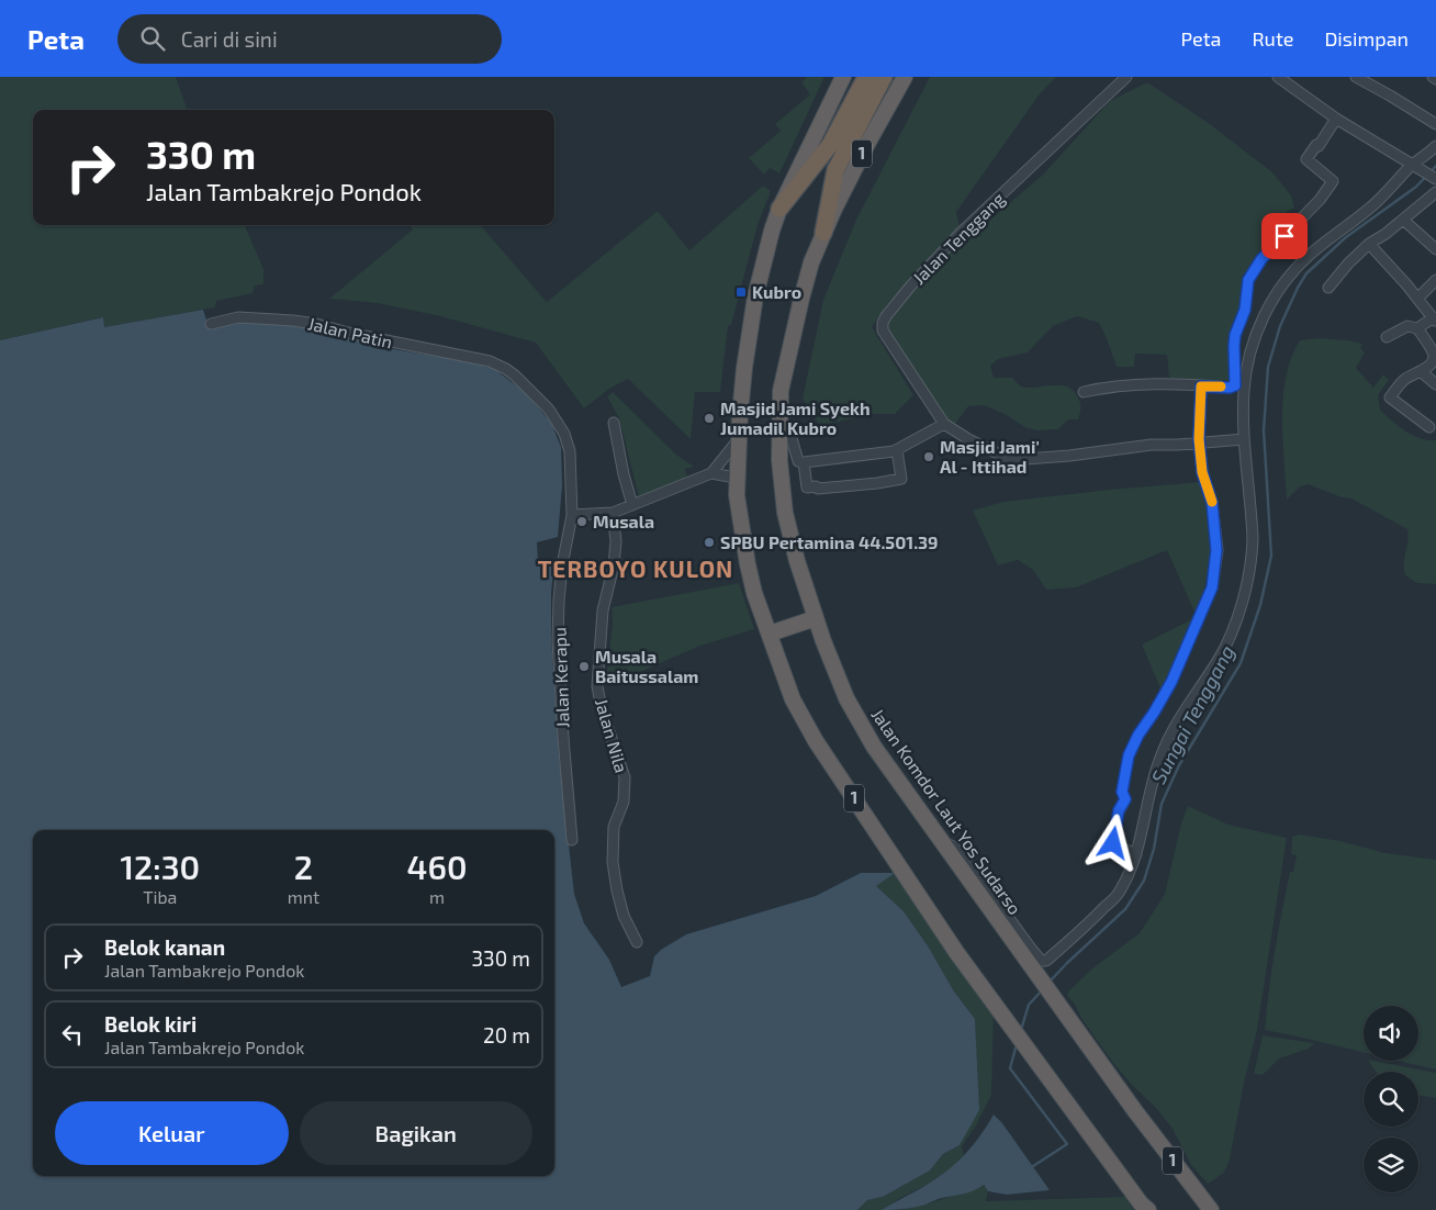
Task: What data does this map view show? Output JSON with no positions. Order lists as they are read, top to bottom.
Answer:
{
  "streets": {
    "highway": ["1", "Jalan Komdor Laut Yos Sudarso"],
    "street": [
      "Jalan Tenggang",
      "Jalan Patin",
      "Jalan Kerapu",
      "Jalan Nila"
    ]
  },
  "crossings": [
    ["Jalan Patin", "Jalan Kerapu"]
  ],
  "districts": ["TERBOYO KULON"],
  "water": ["Sungai Tenggang"],
  "places": {
    "transit": ["Kubro"],
    "other": [
      "Masjid Jami Syekh Jumadil Kubro",
      "Masjid Jami' Al - Ittihad",
      "Musala",
      "SPBU Pertamina 44.501.39",
      "Musala Baitussalam"
    ]
  },
  "page": {
    "header": "Peta",
    "search": "Cari di sini",
    "nav": ["Peta", "Rute", "Disimpan"],
    "turn": ["330 m", "Jalan Tambakrejo Pondok"],
    "eta": [
      "12:30",
      "Tiba",
      "2",
      "mnt",
      "460",
      "m"
    ],
    "list": [
      {
        "name": "Belok kanan",
        "note": "Jalan Tambakrejo Pondok",
        "value": "330 m"
      },
      {
        "name": "Belok kiri",
        "note": "Jalan Tambakrejo Pondok",
        "value": "20 m"
      }
    ],
    "buttons": ["Keluar", "Bagikan"]
  }
}
